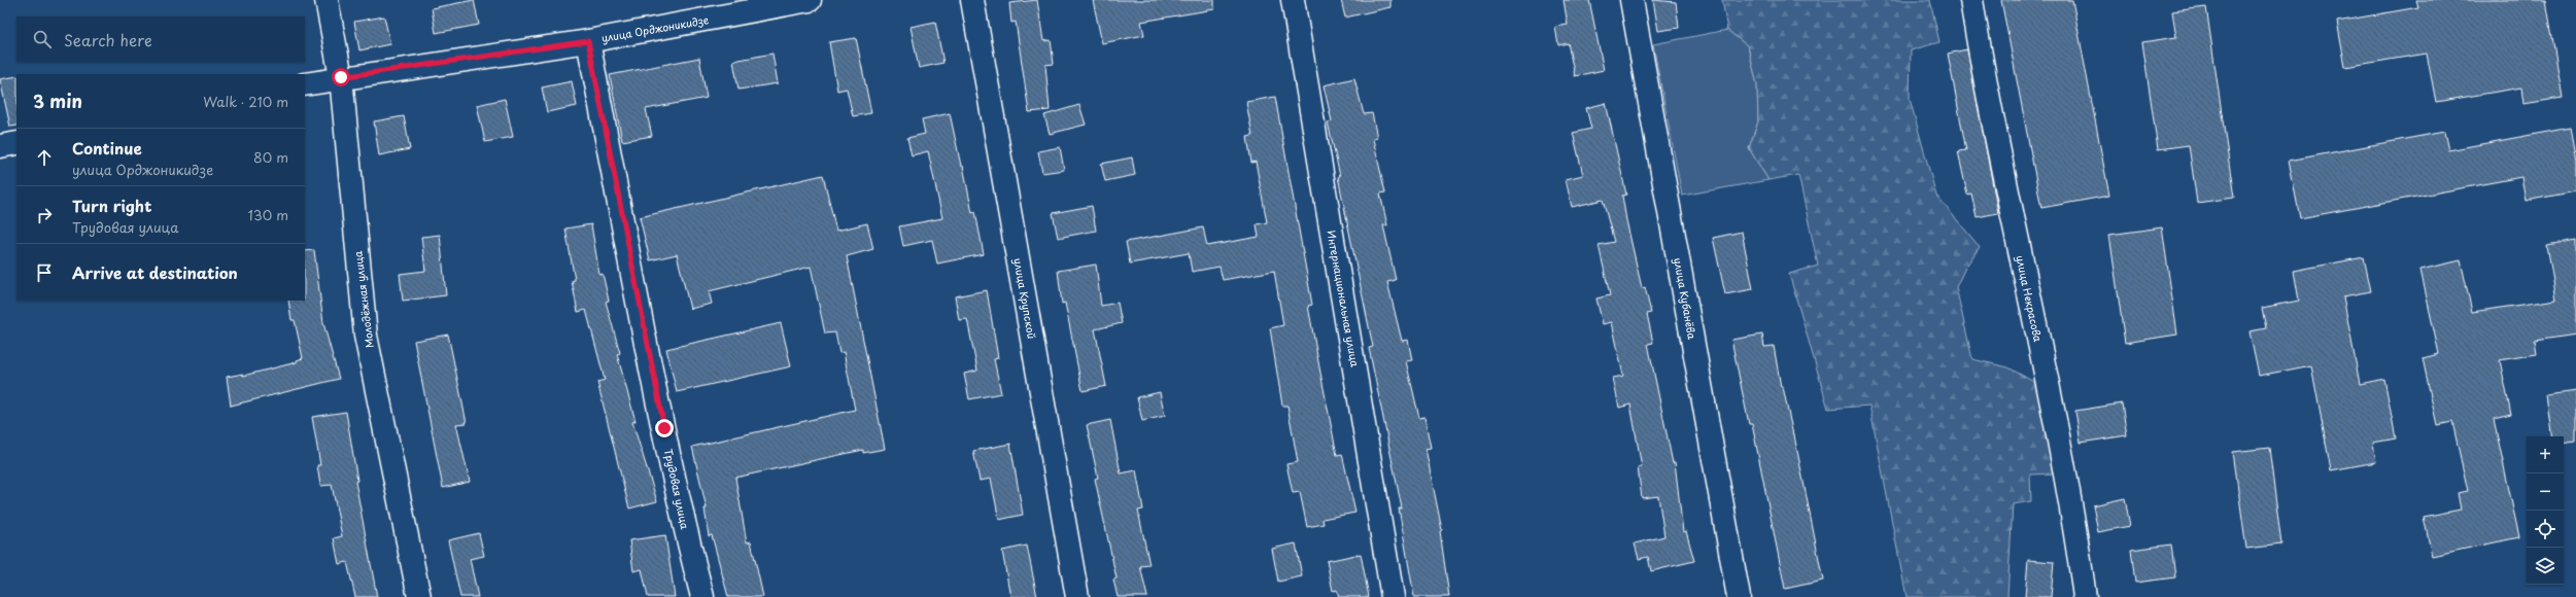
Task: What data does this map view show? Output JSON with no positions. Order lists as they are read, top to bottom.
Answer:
{
  "streets": {
    "street": [
      "улица Орджоникидзе",
      "улица Крупской",
      "Интернациональная улица",
      "улица Кубанёва",
      "улица Некрасова",
      "Молодёжная улица",
      "Трудовая улица"
    ]
  },
  "crossings": [
    ["улица Орджоникидзе", "Молодёжная улица"],
    ["улица Орджоникидзе", "Трудовая улица"]
  ],
  "page": {
    "search": "Search here",
    "heading": ["3 min", "Walk · 210 m"],
    "list": [
      ["Continue", "улица Орджоникидзе", "80 m"],
      ["Turn right", "Трудовая улица", "130 m"],
      "Arrive at destination"
    ],
    "map_buttons": ["+", "−"]
  }
}
